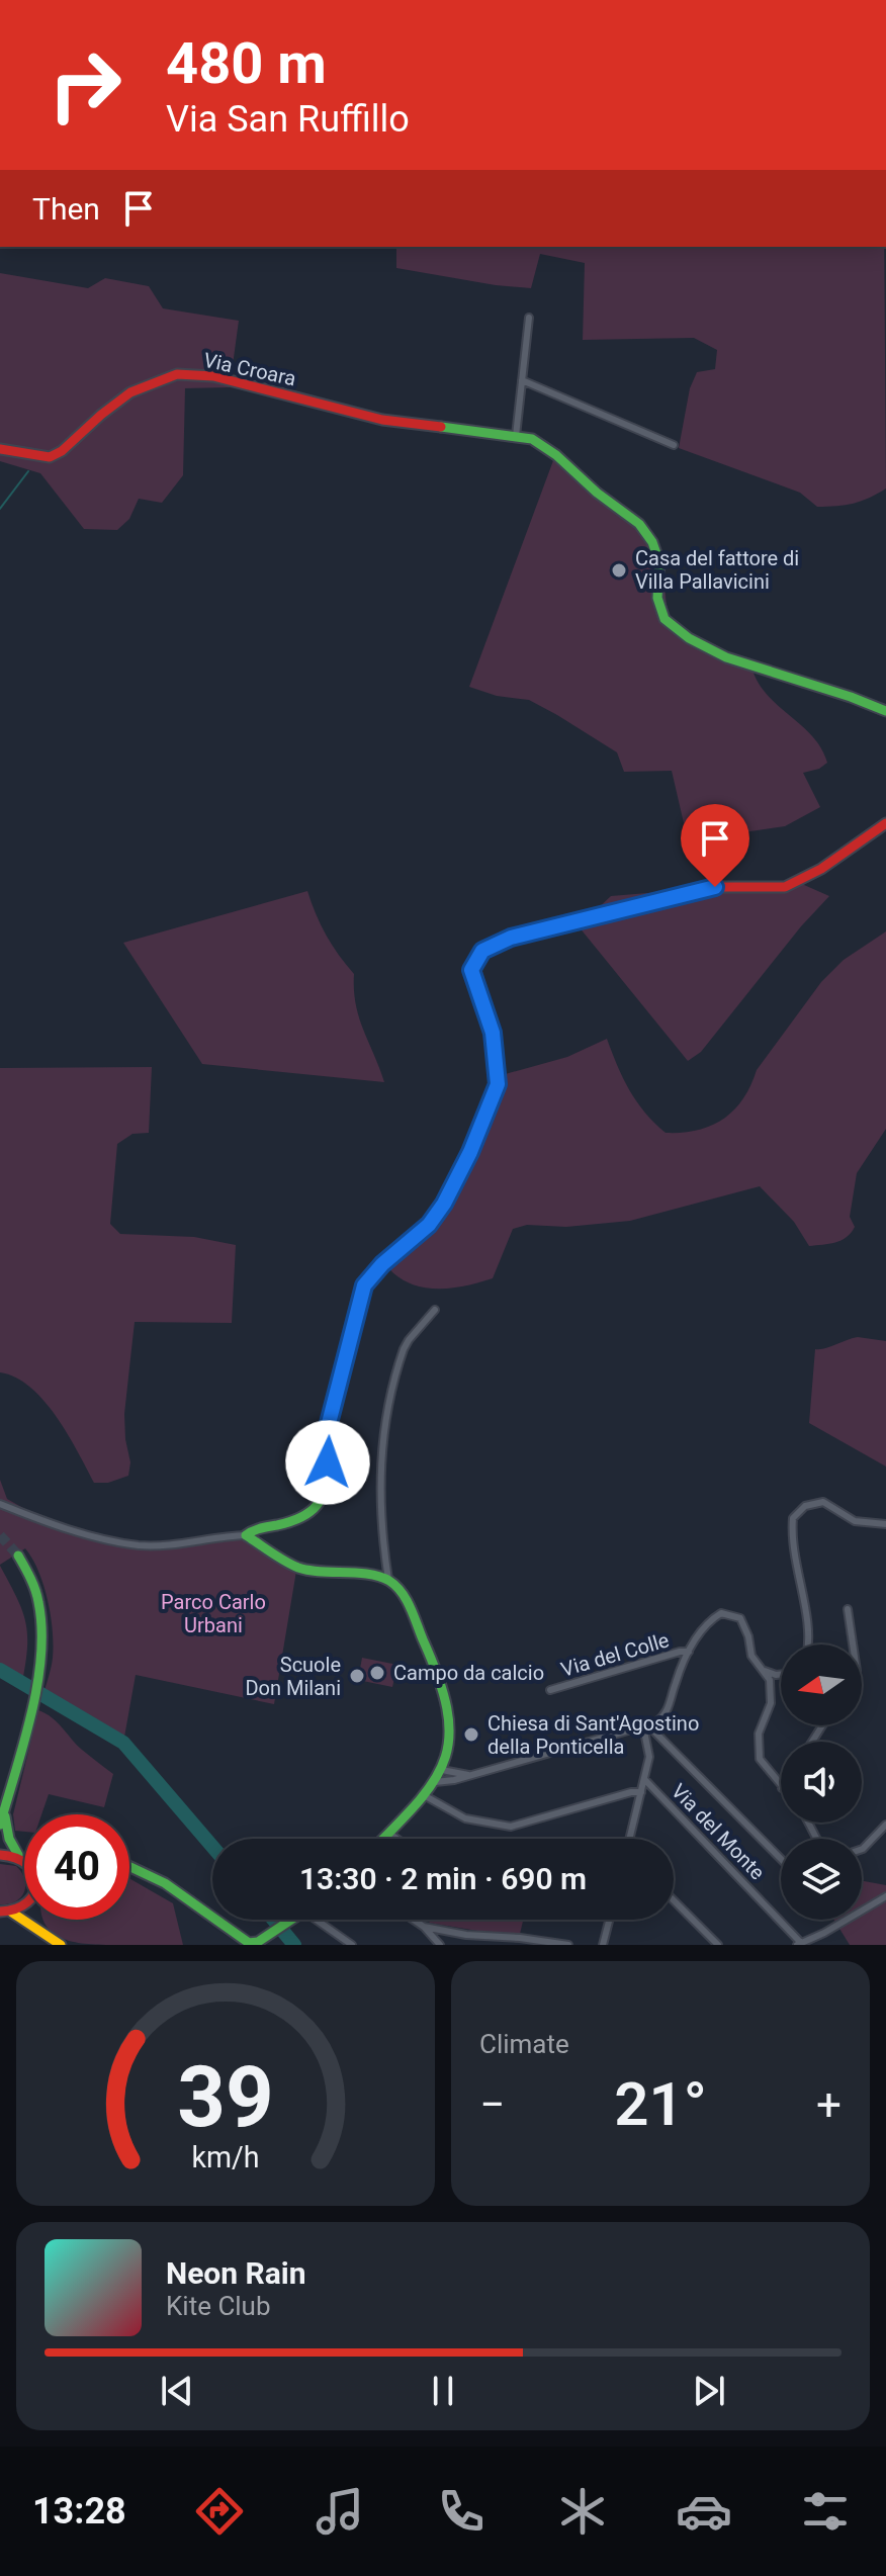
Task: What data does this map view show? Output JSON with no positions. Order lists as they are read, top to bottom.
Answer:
{
  "streets": {
    "street": ["Via Croara", "Via del Colle", "Via del Monte"]
  },
  "parks": ["Parco Carlo Urbani"],
  "places": [
    "Casa del fattore di Villa Pallavicini",
    "Campo da calcio",
    "Scuole Don Milani",
    "Chiesa di Sant'Agostino della Ponticella"
  ],
  "north": "left",
  "page": {
    "turn": ["480 m", "Via San Ruffillo"],
    "then": "Then",
    "limit": "40",
    "trip": "13:30 · 2 min · 690 m",
    "tile": "Climate",
    "heat": ["−", "21°", "+"],
    "song": ["Neon Rain", "Kite Club"],
    "tabs": "13:28",
    "gauge": ["39", "km/h"]
  }
}
